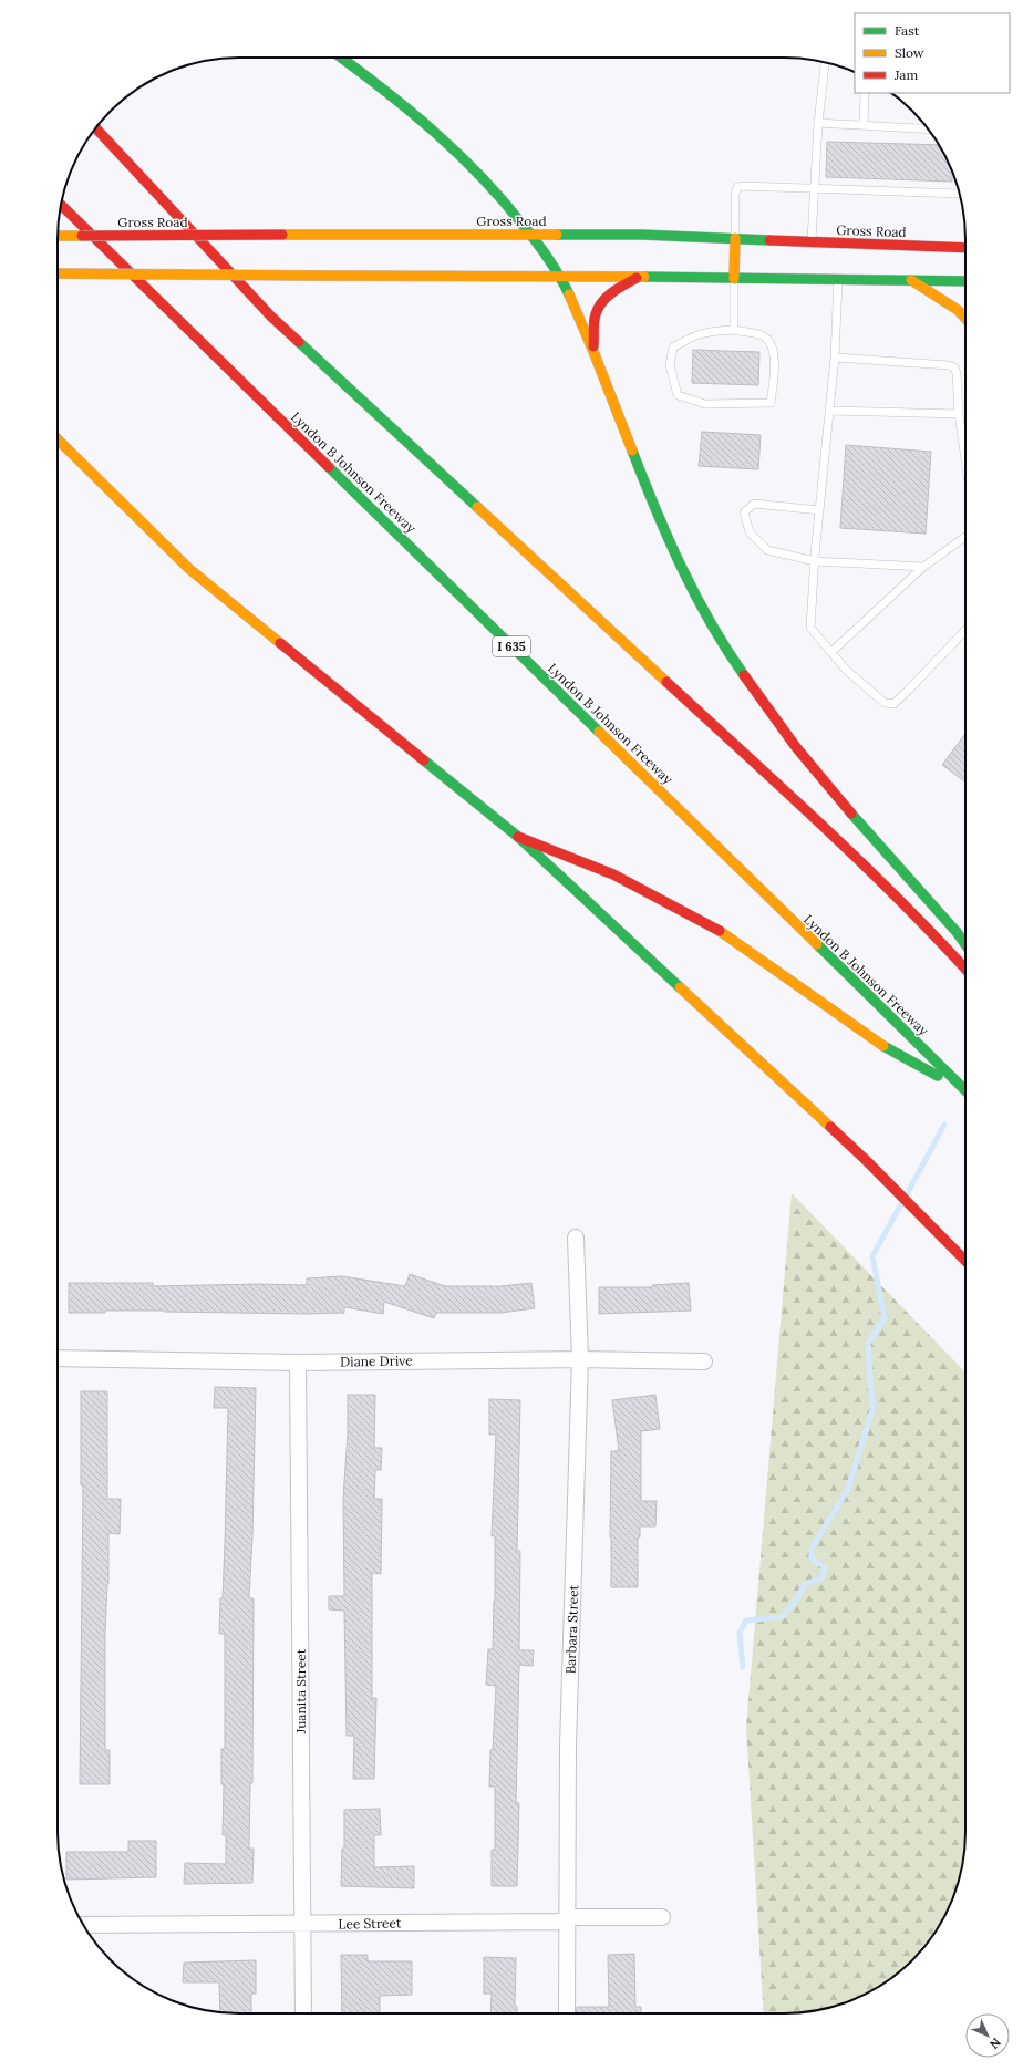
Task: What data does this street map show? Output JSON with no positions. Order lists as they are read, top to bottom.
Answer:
{
  "streets": {
    "main road": ["Gross Road", "Lyndon B Johnson Freeway", "I 635"],
    "street": [
      "Diane Drive",
      "Barbara Street",
      "Juanita Street",
      "Lee Street"
    ]
  },
  "crossings": [
    ["Diane Drive", "Barbara Street"],
    ["Diane Drive", "Juanita Street"],
    ["Barbara Street", "Lee Street"],
    ["Juanita Street", "Lee Street"]
  ],
  "legend": ["Fast", "Slow", "Jam"],
  "north": "bottom right"
}
